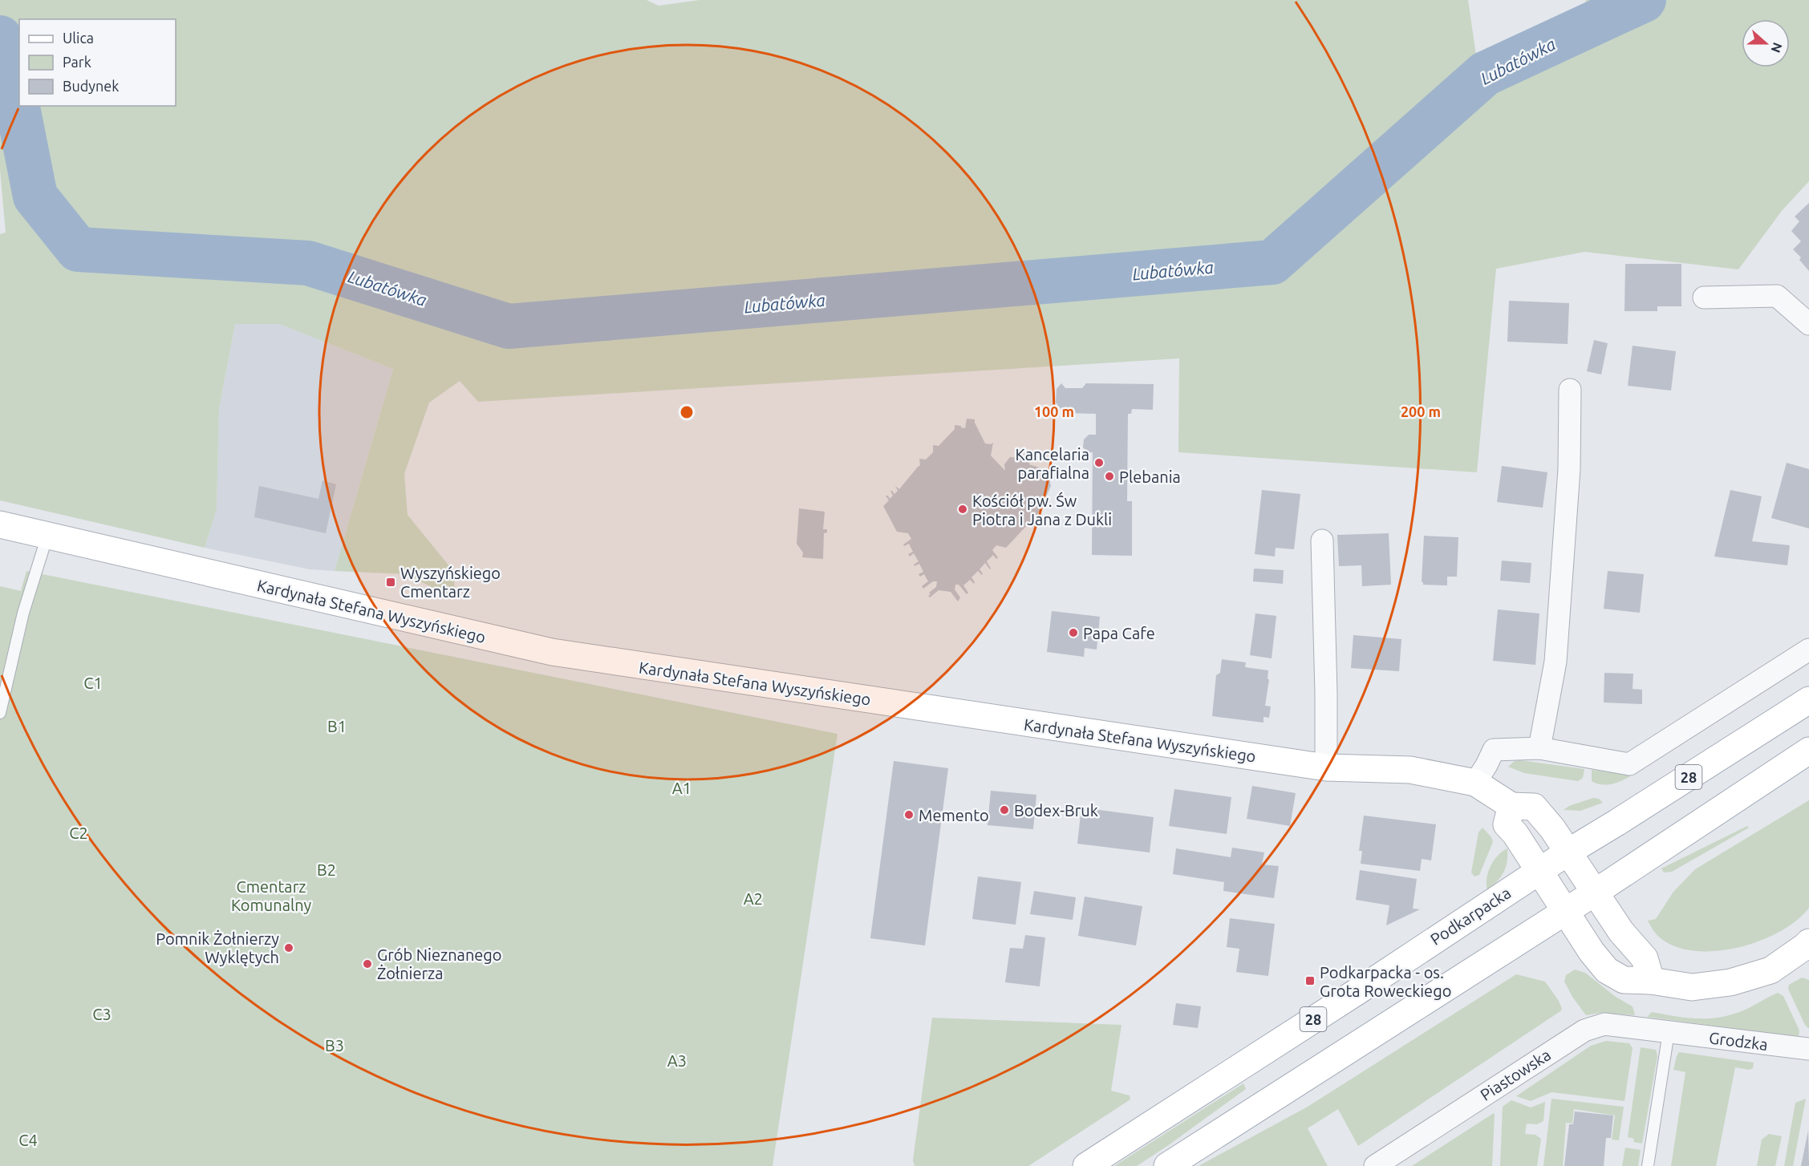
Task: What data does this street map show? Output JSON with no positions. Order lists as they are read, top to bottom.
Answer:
{
  "streets": {
    "street": [
      "Kardynała Stefana Wyszyńskiego",
      "28",
      "Podkarpacka",
      "Grodzka",
      "Piastowska"
    ]
  },
  "crossings": [
    ["Grodzka", "Piastowska"]
  ],
  "water": ["Lubatówka"],
  "parks": [
    "C1",
    "B1",
    "A1",
    "C2",
    "B2",
    "Cmentarz Komunalny",
    "A2",
    "C3",
    "B3",
    "A3",
    "C4"
  ],
  "places": {
    "other": [
      "Kancelaria parafialna",
      "Plebania",
      "Kościół pw. Św Piotra i Jana z Dukli",
      "Papa Cafe",
      "Bodex-Bruk",
      "Memento",
      "Pomnik Żołnierzy Wyklętych",
      "Grób Nieznanego Żołnierza"
    ],
    "transit": ["Wyszyńskiego Cmentarz", "Podkarpacka - os. Grota Roweckiego"]
  },
  "legend": ["Ulica", "Park", "Budynek"],
  "north": "right",
  "rings": ["100 m", "200 m"]
}
